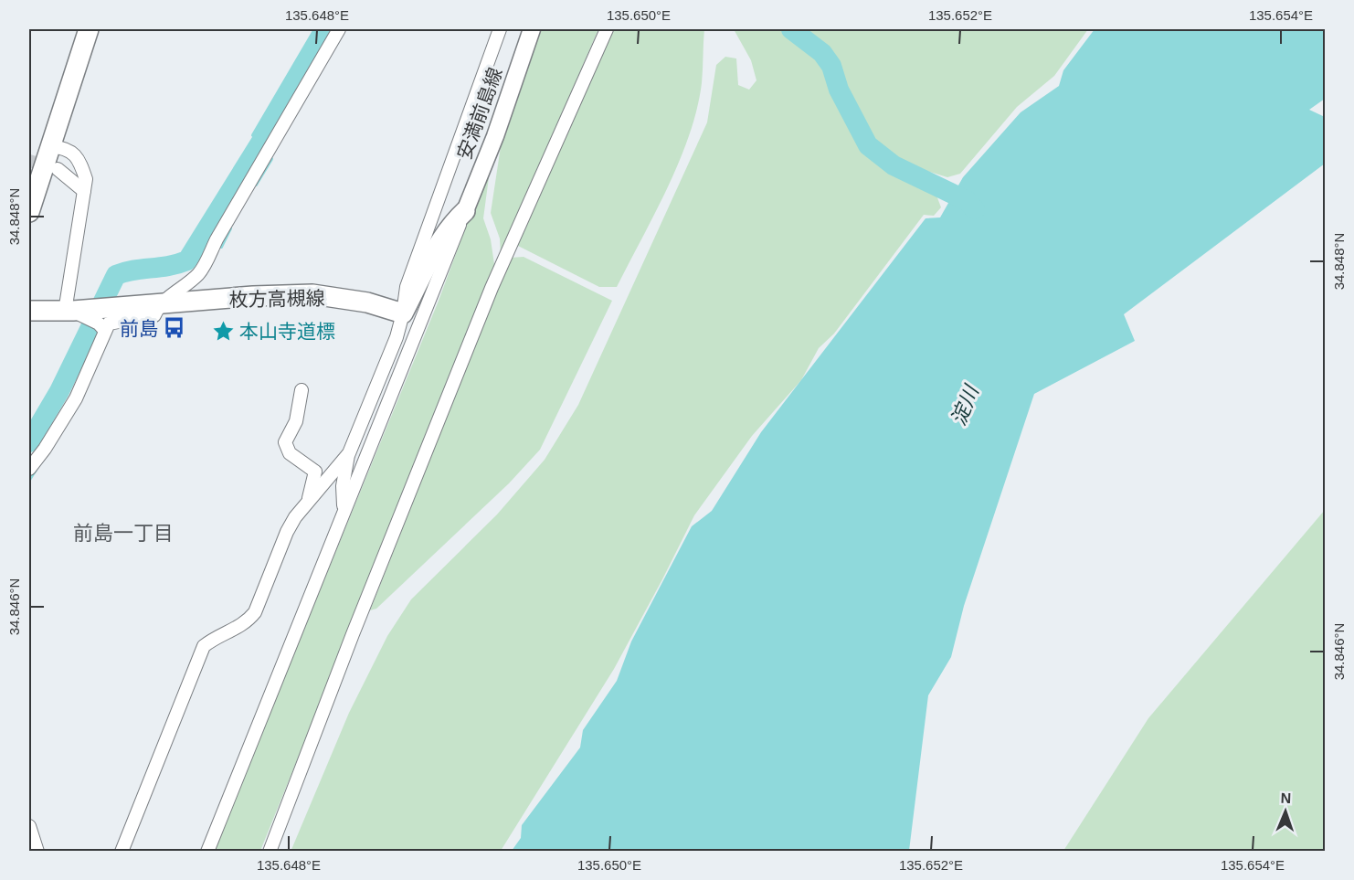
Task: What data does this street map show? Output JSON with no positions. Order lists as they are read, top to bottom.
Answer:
{
  "streets": {
    "main road": ["安満前島線", "枚方高槻線"]
  },
  "districts": ["前島一丁目"],
  "water": ["淀川"],
  "places": {
    "bus stop": ["前島"],
    "place": ["本山寺道標"]
  },
  "north": "top",
  "coordinates": [
    "135.648°E",
    "135.650°E",
    "135.652°E",
    "135.654°E",
    "34.848°N",
    "34.846°N"
  ]
}
